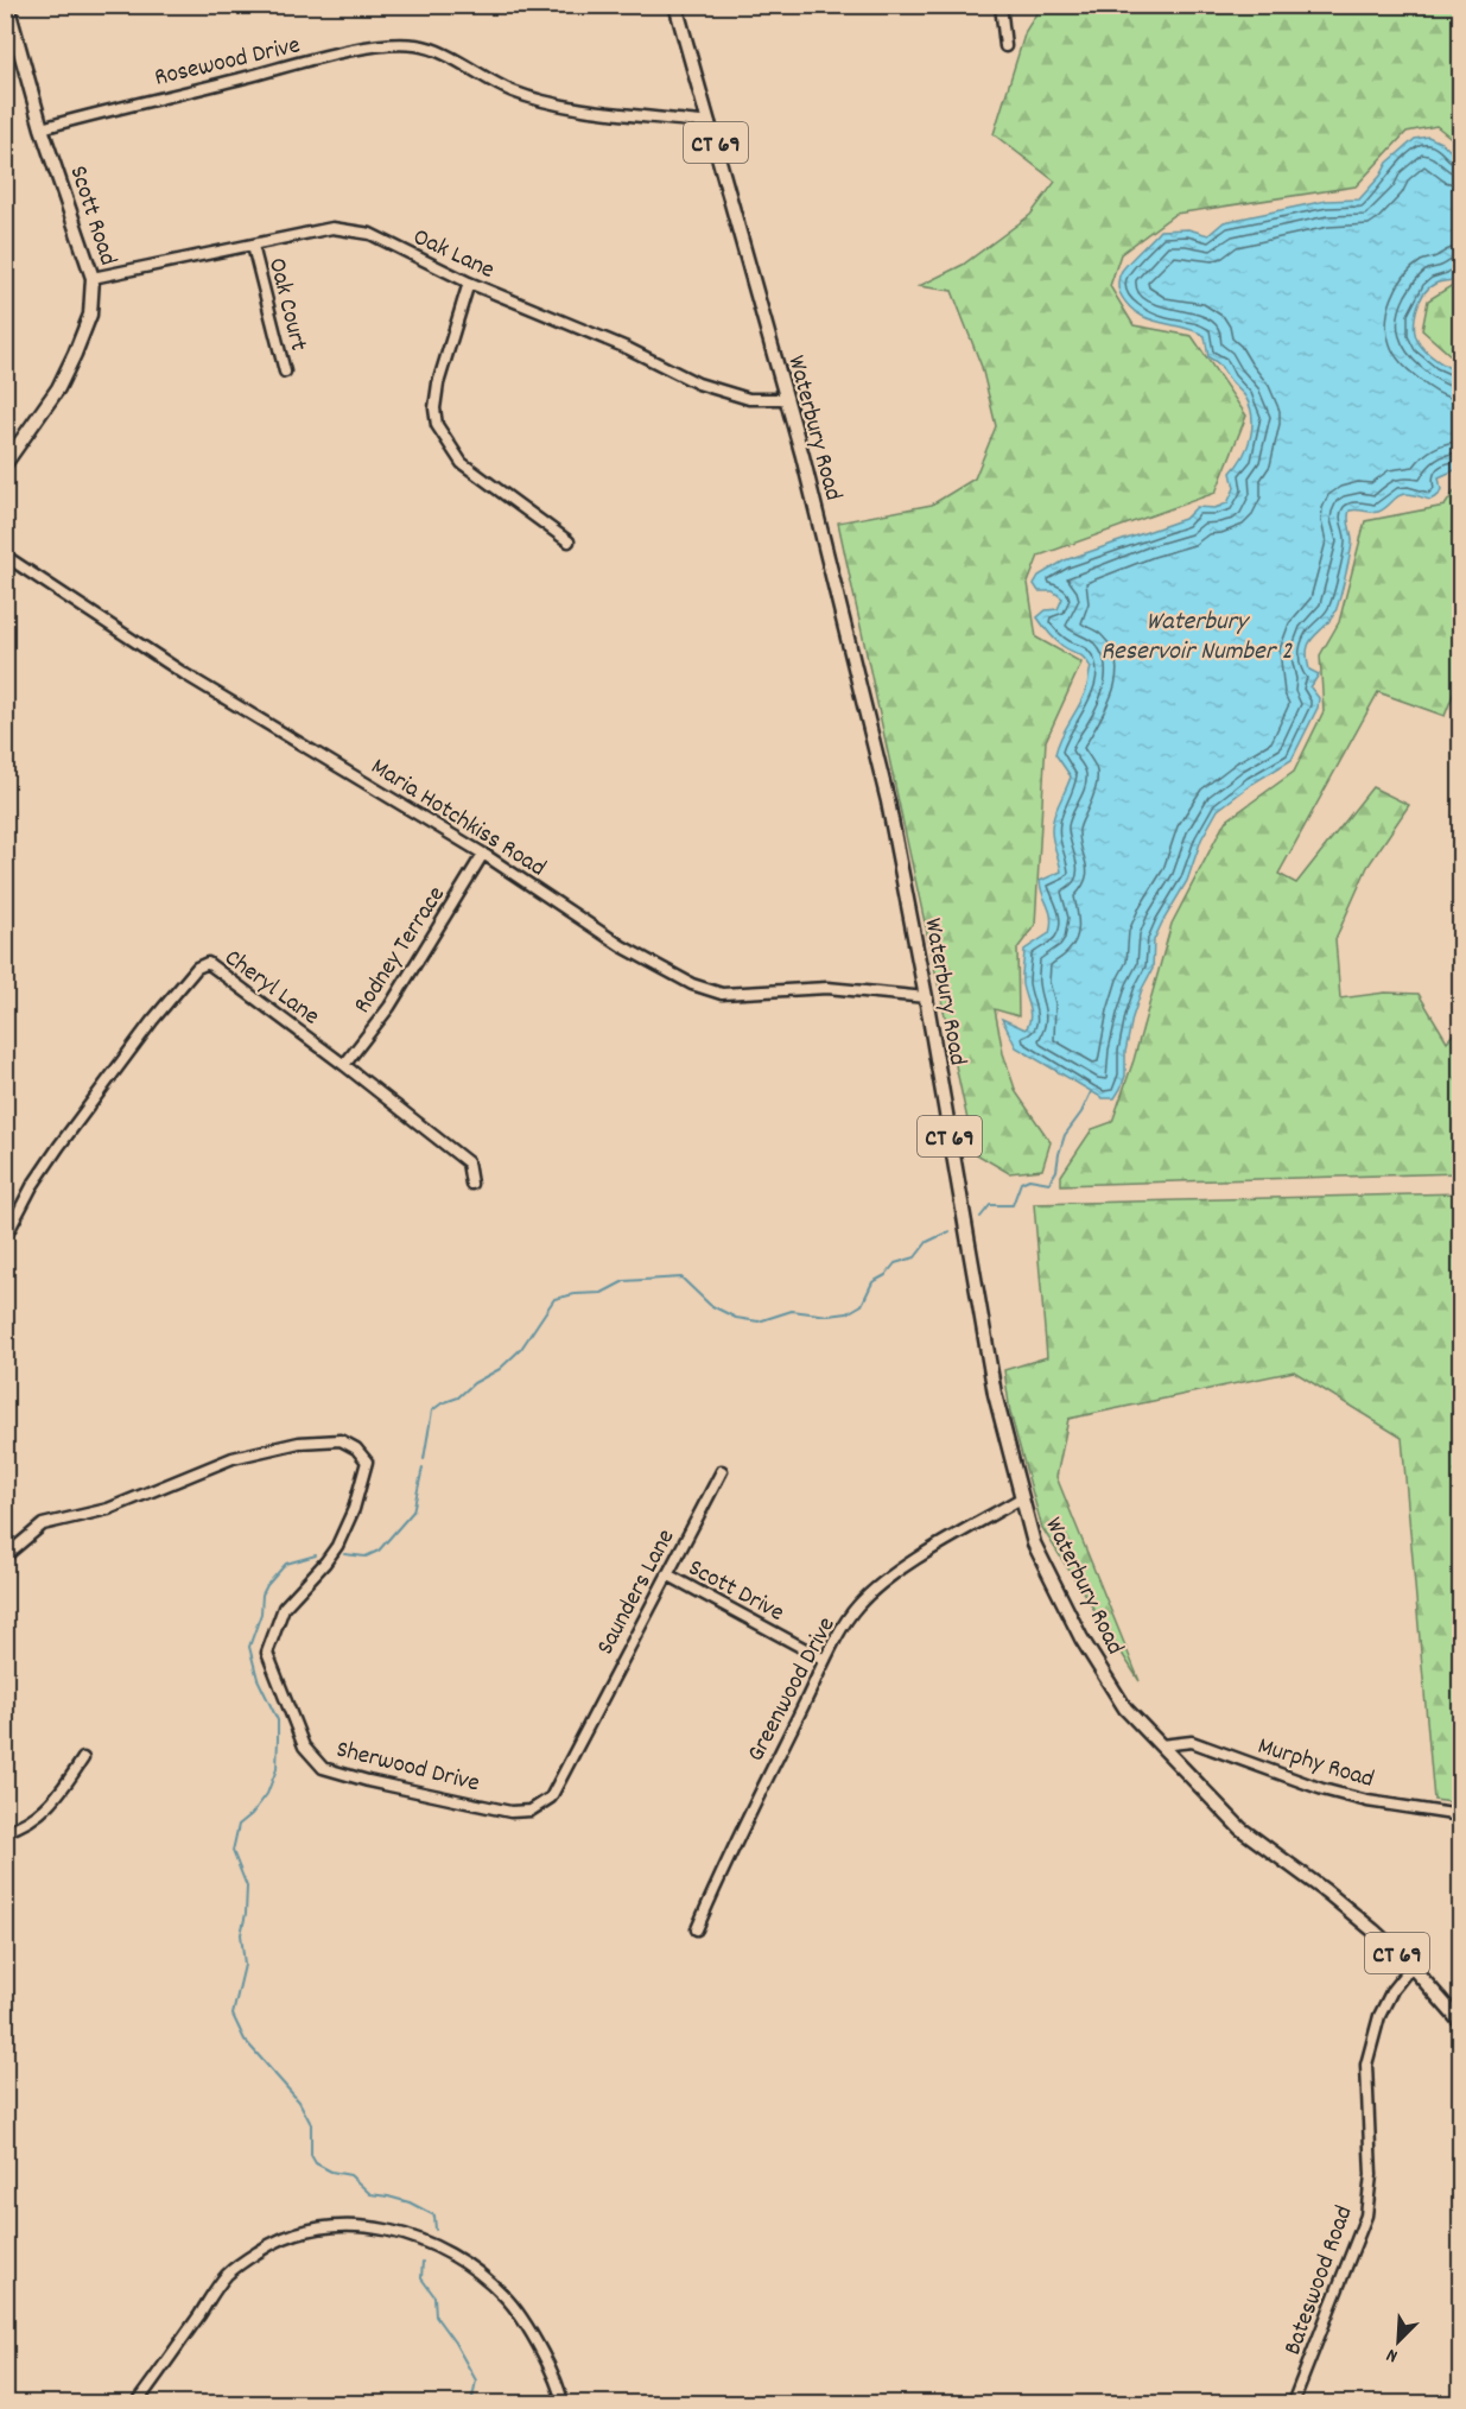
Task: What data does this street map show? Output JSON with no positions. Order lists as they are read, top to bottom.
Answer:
{
  "streets": {
    "main road": ["CT 69", "Scott Road", "Waterbury Road"],
    "street": [
      "Rosewood Drive",
      "Oak Lane",
      "Oak Court",
      "Maria Hotchkiss Road",
      "Rodney Terrace",
      "Cheryl Lane",
      "Scott Drive",
      "Saunders Lane",
      "Greenwood Drive",
      "Murphy Road",
      "Sherwood Drive",
      "Bateswood Road"
    ]
  },
  "crossings": [
    ["Rosewood Drive", "Scott Road"],
    ["Rosewood Drive", "Waterbury Road"],
    ["CT 69", "Waterbury Road"],
    ["CT 69", "Bateswood Road"],
    ["Scott Road", "Oak Lane"],
    ["Oak Lane", "Oak Court"],
    ["Oak Lane", "Waterbury Road"],
    ["Waterbury Road", "Maria Hotchkiss Road"],
    ["Waterbury Road", "Greenwood Drive"],
    ["Waterbury Road", "Murphy Road"],
    ["Waterbury Road", "Bateswood Road"],
    ["Maria Hotchkiss Road", "Rodney Terrace"],
    ["Rodney Terrace", "Cheryl Lane"],
    ["Scott Drive", "Saunders Lane"],
    ["Scott Drive", "Greenwood Drive"],
    ["Saunders Lane", "Sherwood Drive"]
  ],
  "water": ["Waterbury Reservoir Number 2"],
  "north": "bottom left"
}
